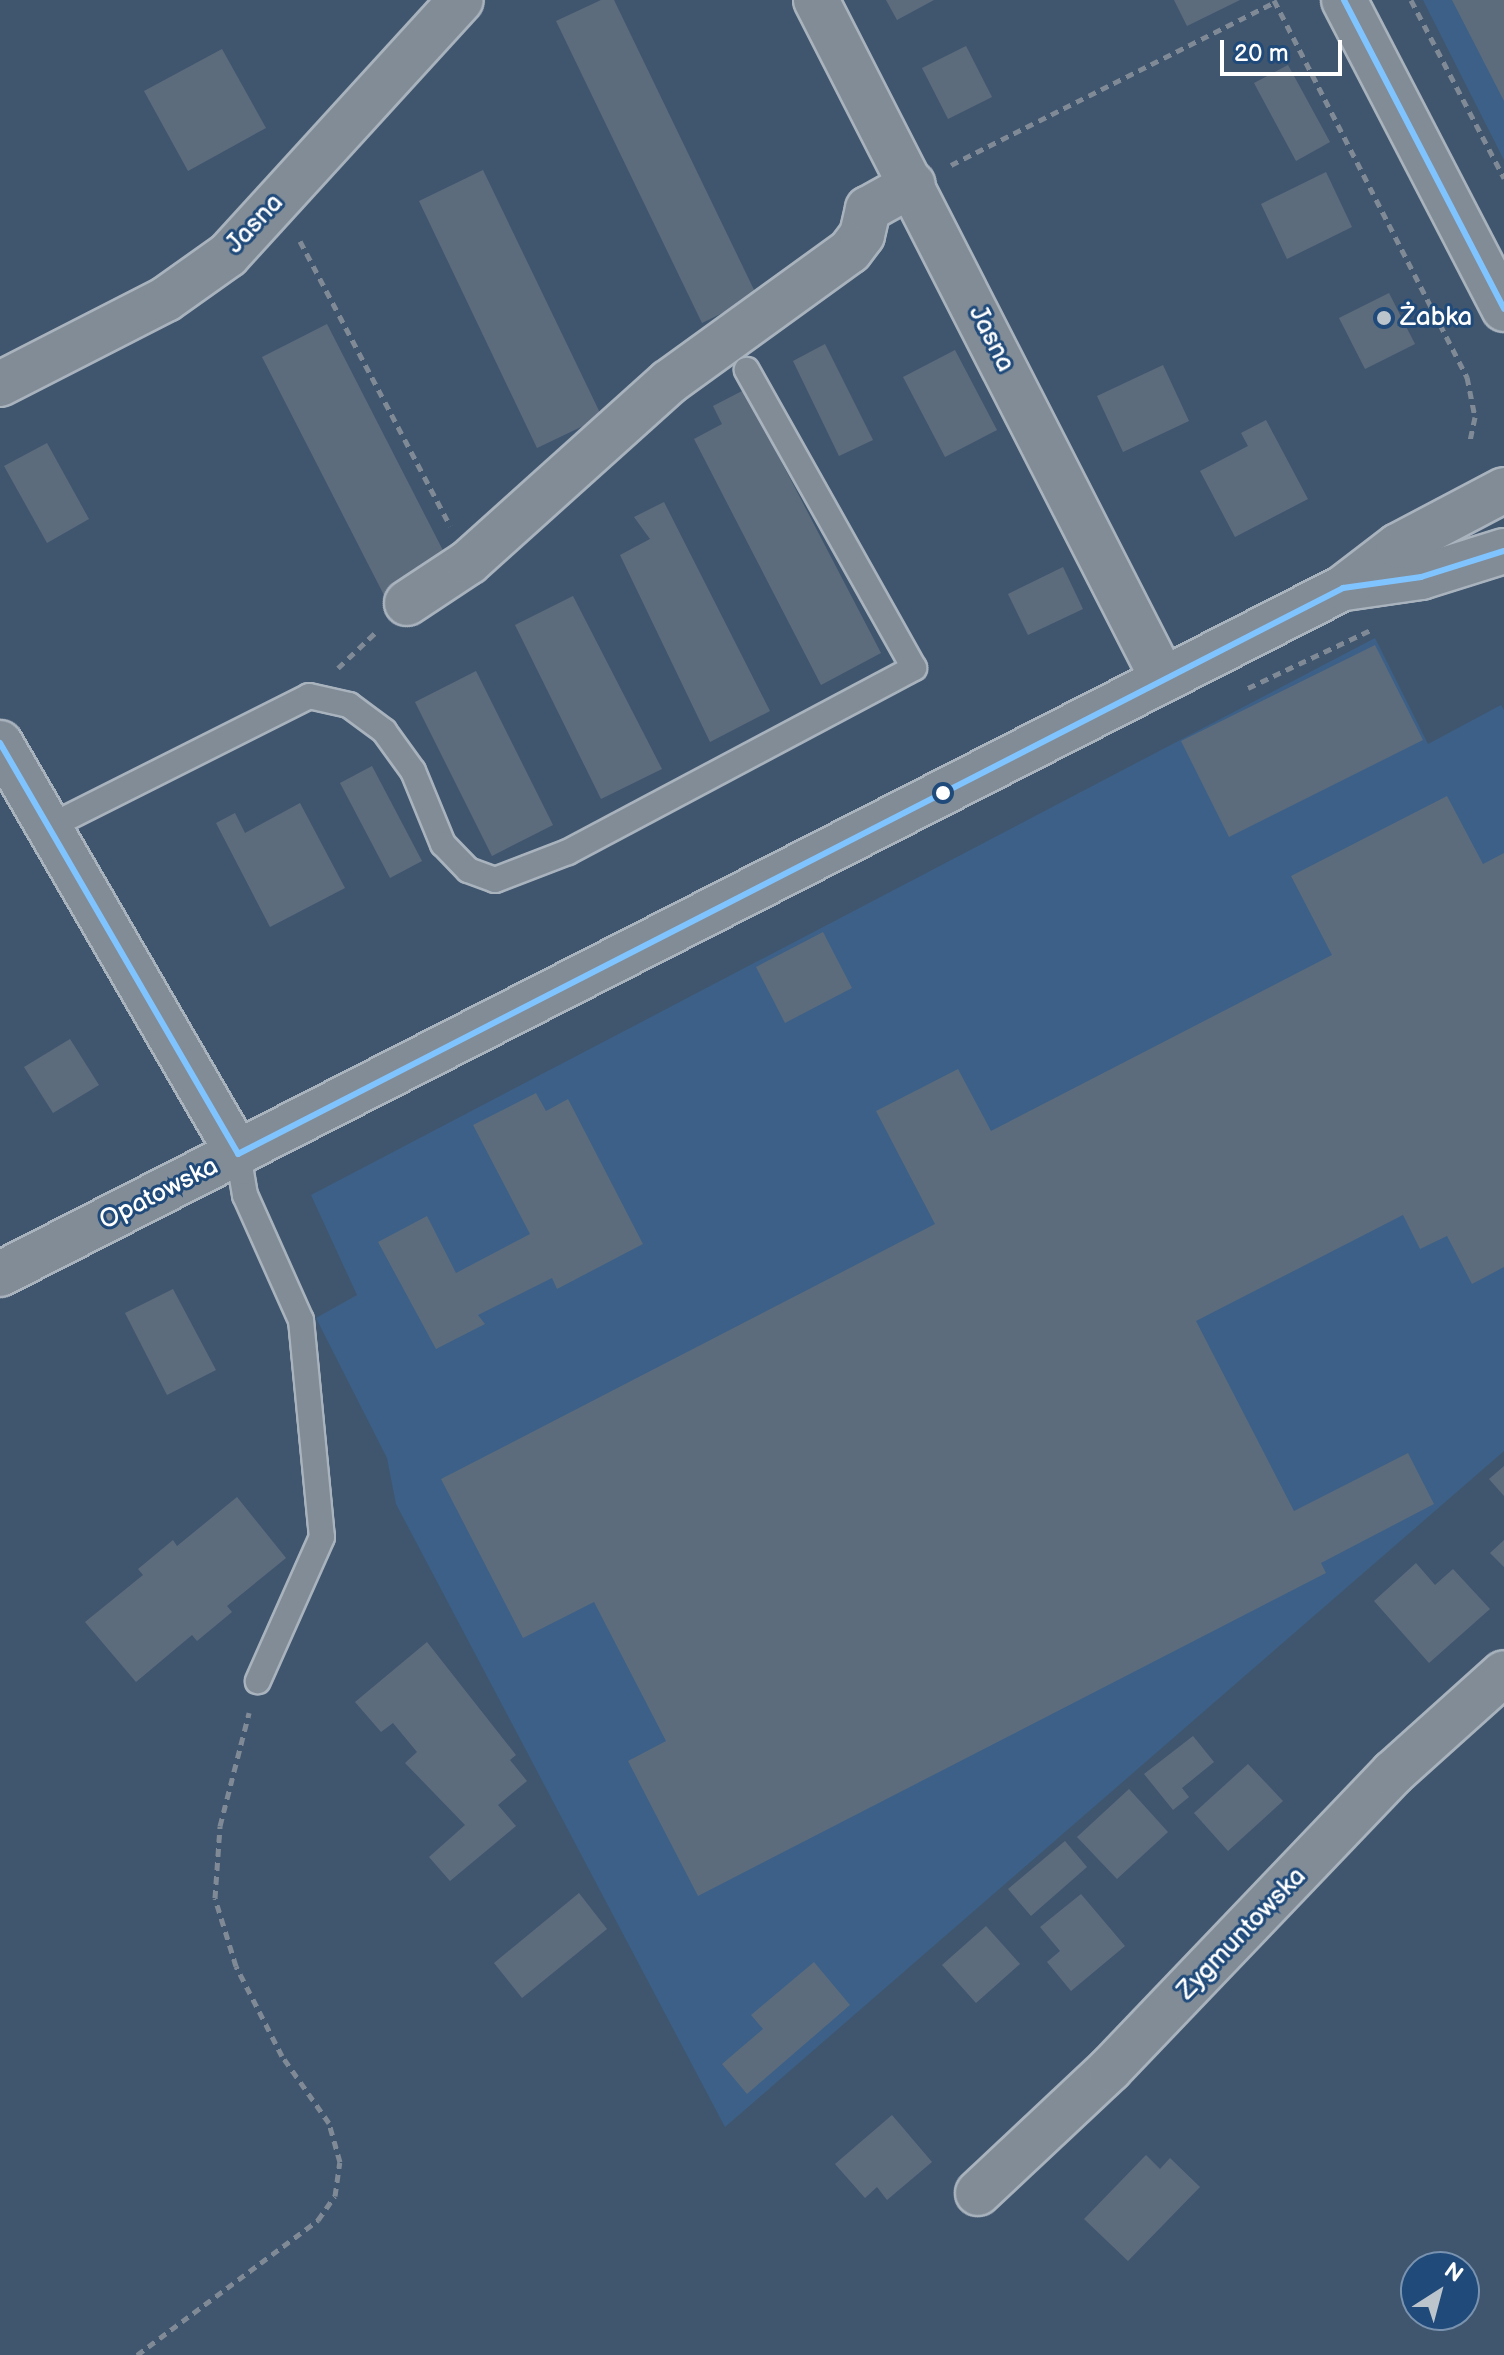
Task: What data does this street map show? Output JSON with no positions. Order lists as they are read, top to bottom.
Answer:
{
  "streets": {
    "street": ["Jasna", "Opatowska", "Zygmuntowska"]
  },
  "crossings": [
    ["Jasna", "Opatowska"]
  ],
  "places": ["Żabka"],
  "scale_bar": "20 m",
  "north": "top right"
}
